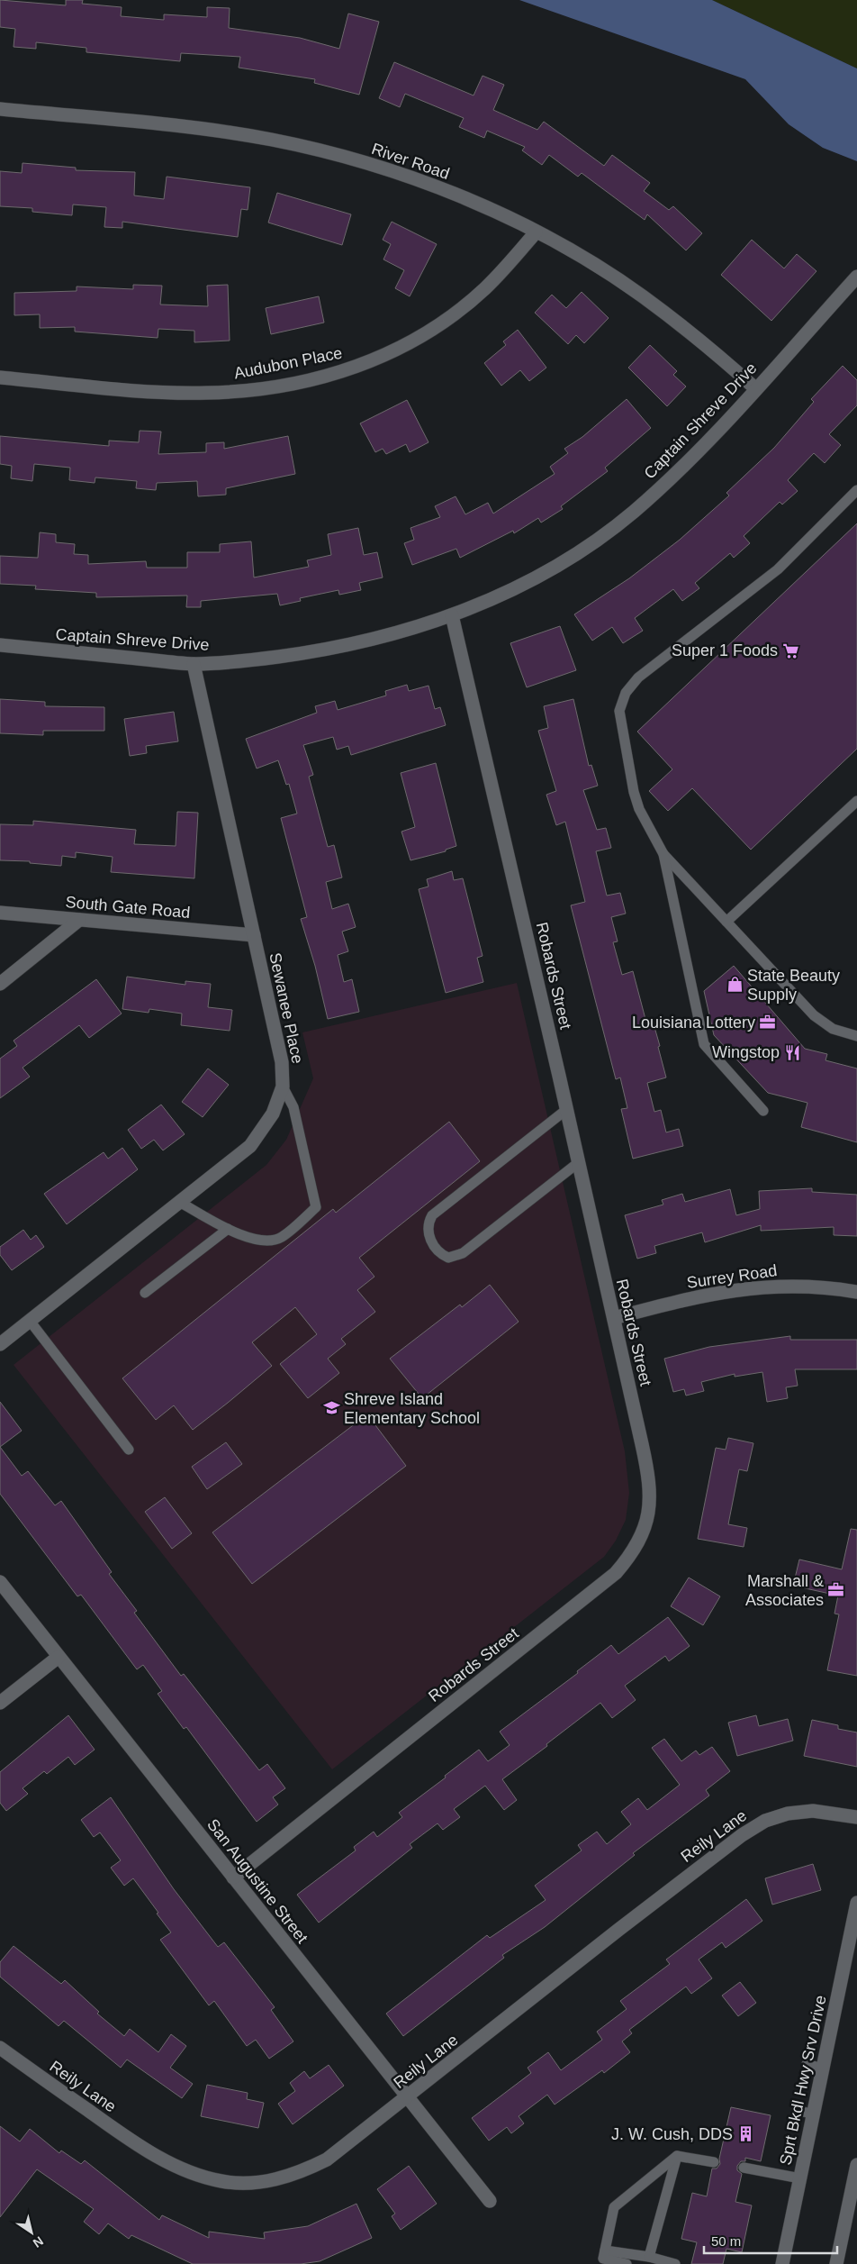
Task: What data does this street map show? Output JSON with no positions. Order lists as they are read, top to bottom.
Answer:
{
  "streets": {
    "street": [
      "River Road",
      "Audubon Place",
      "Captain Shreve Drive",
      "South Gate Road",
      "Robards Street",
      "Sewanee Place",
      "Surrey Road",
      "Reily Lane",
      "San Augustine Street",
      "Sprt Bkdl Hwy Srv Drive"
    ]
  },
  "crossings": [
    ["River Road", "Audubon Place"],
    ["River Road", "Captain Shreve Drive"],
    ["Captain Shreve Drive", "Robards Street"],
    ["Captain Shreve Drive", "Sewanee Place"],
    ["South Gate Road", "Sewanee Place"],
    ["Robards Street", "Surrey Road"],
    ["Robards Street", "San Augustine Street"],
    ["Reily Lane", "San Augustine Street"]
  ],
  "places": {
    "supermarket": ["Super 1 Foods"],
    "shop": ["State Beauty Supply"],
    "office": ["Louisiana Lottery", "Marshall & Associates"],
    "restaurant": ["Wingstop"],
    "school or university": ["Shreve Island Elementary School"],
    "building": ["J. W. Cush, DDS"]
  },
  "scale_bar": "50 m",
  "north": "bottom right"
}
